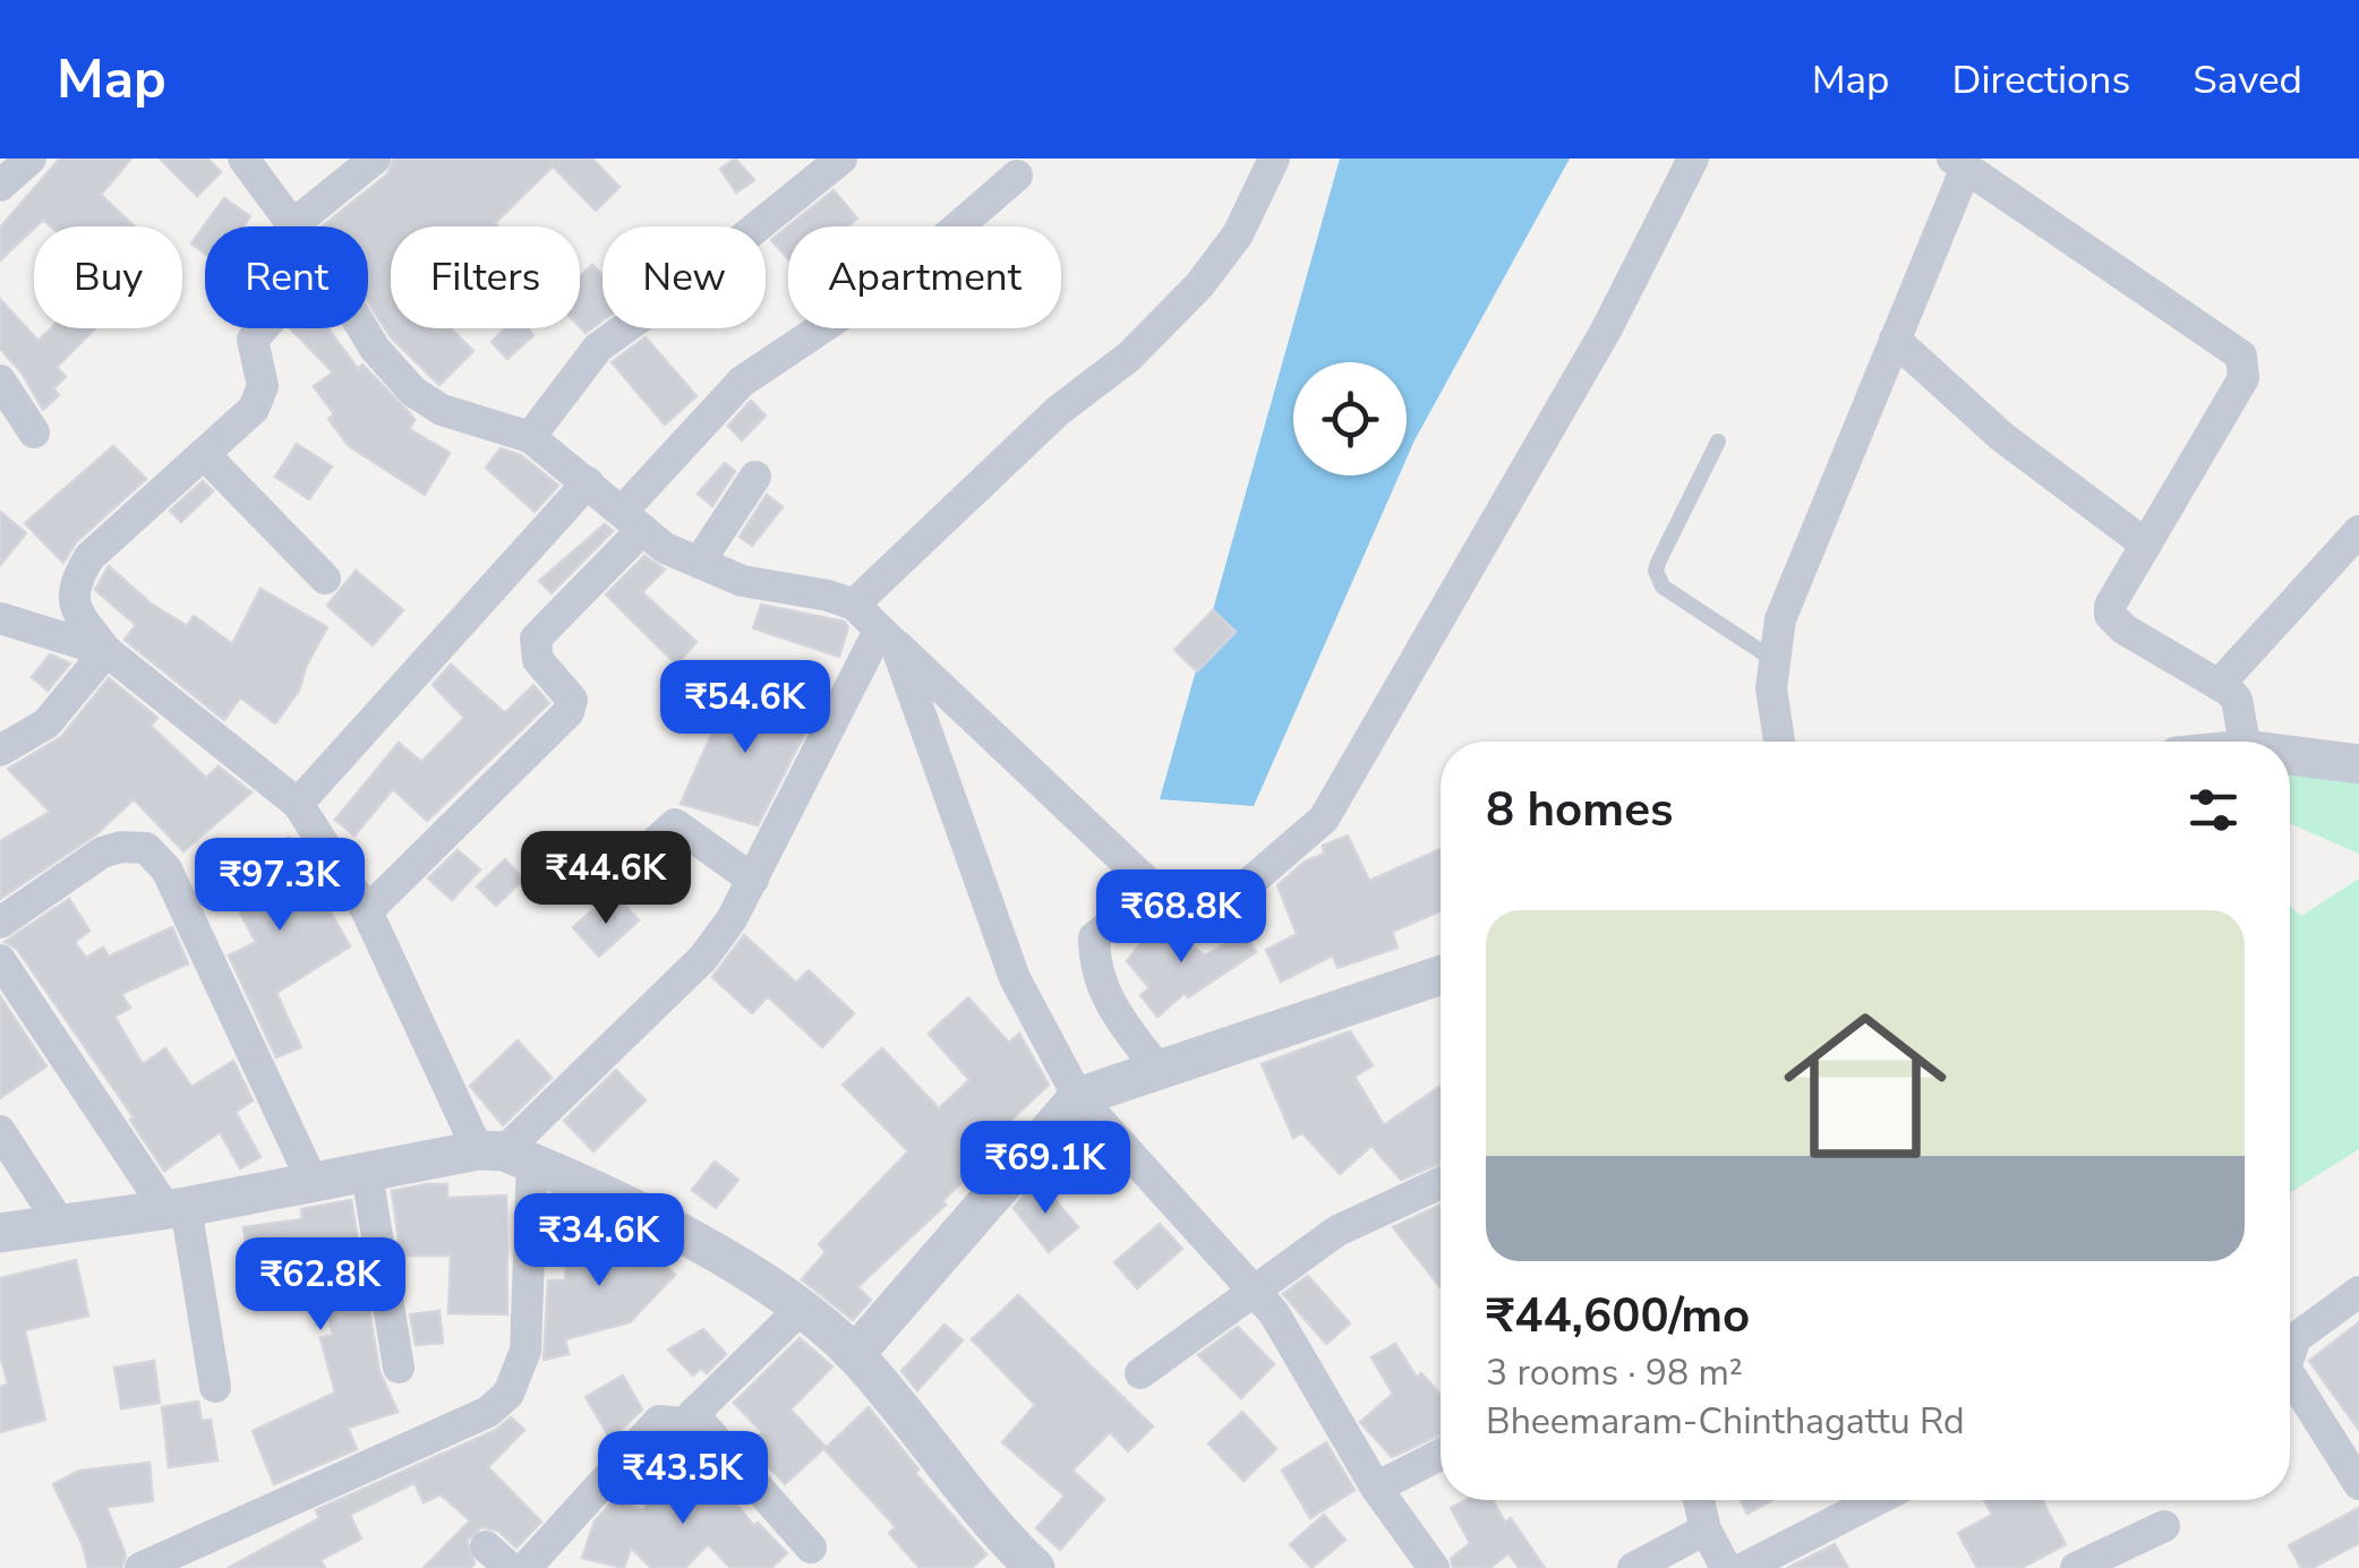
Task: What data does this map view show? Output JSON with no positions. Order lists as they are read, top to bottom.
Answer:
{
  "page": {
    "header": "Map",
    "nav": ["Map", "Directions", "Saved"],
    "chip": [
      "Buy",
      "Rent",
      "Filters",
      "New",
      "Apartment"
    ],
    "price": [
      "₹54.6K",
      "₹44.6K",
      "₹97.3K",
      "₹68.8K",
      "₹69.1K",
      "₹34.6K",
      "₹62.8K",
      "₹43.5K"
    ],
    "heading": "8 homes",
    "list": [
      {
        "name": "₹44,600/mo",
        "note": "3 rooms · 98 m² · Bheemaram-Chinthagattu Rd"
      }
    ]
  }
}
